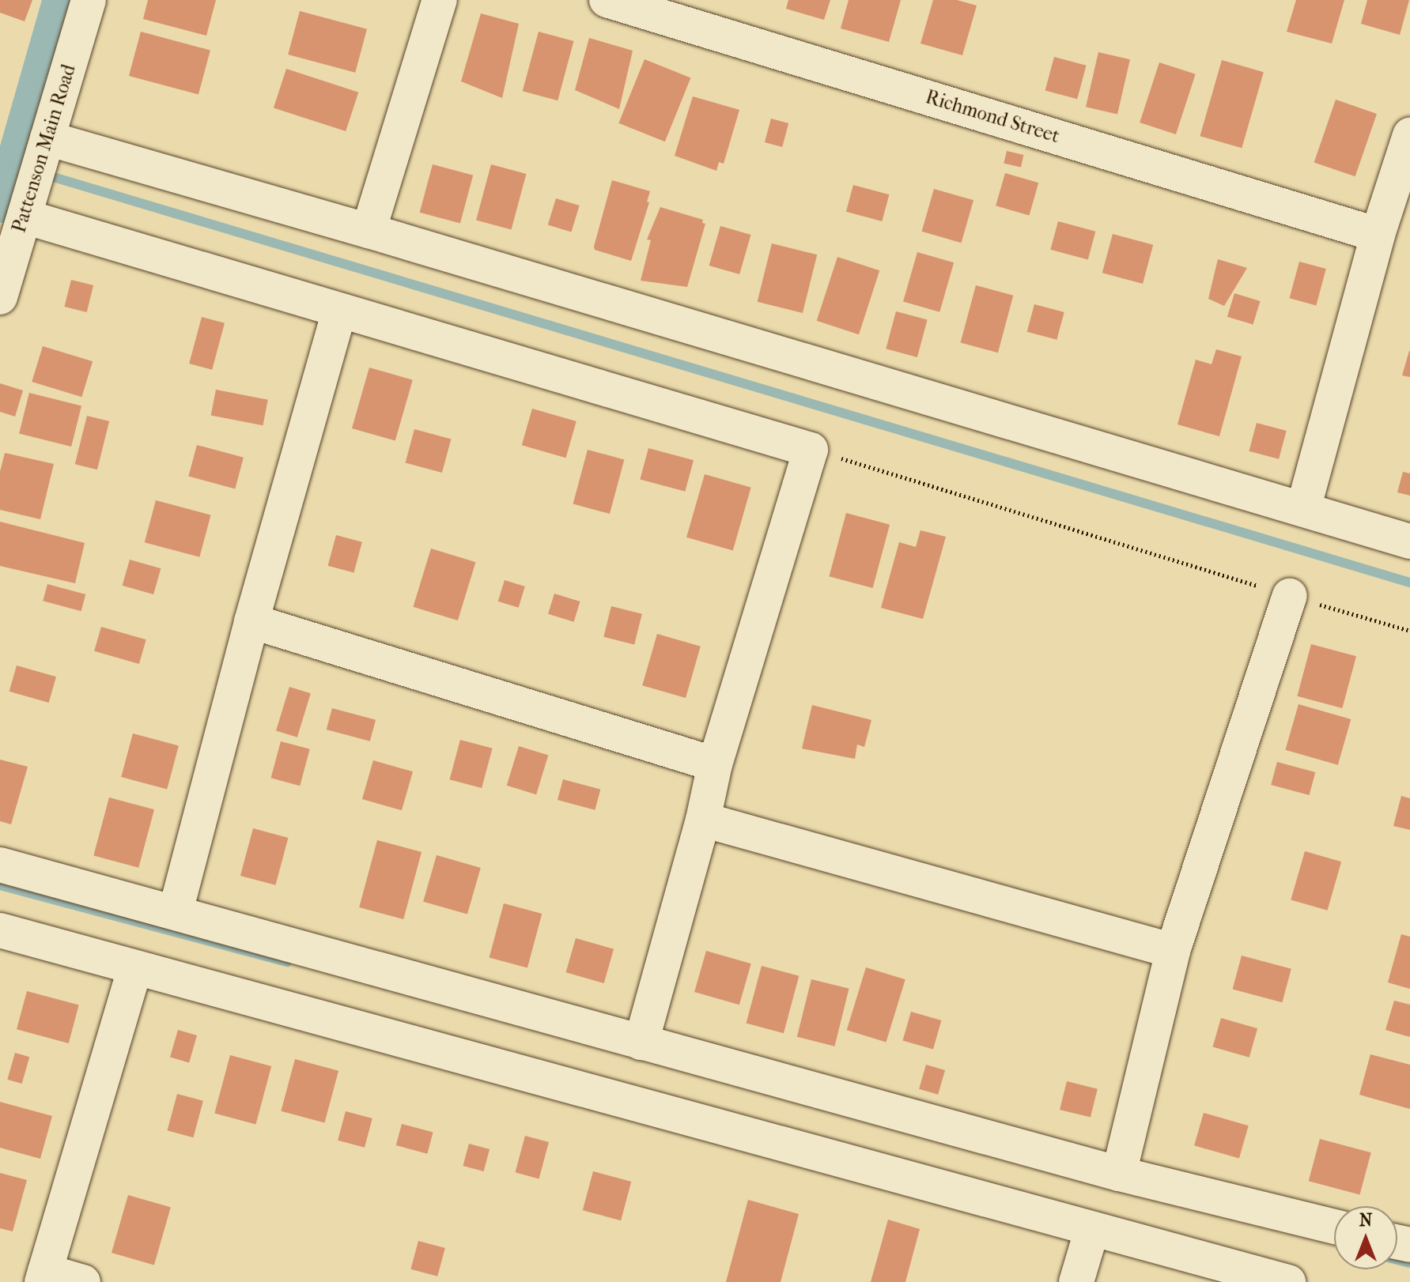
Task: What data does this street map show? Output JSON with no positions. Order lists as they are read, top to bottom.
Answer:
{
  "streets": {
    "street": ["Richmond Street", "Pattenson Main Road"]
  },
  "north": "top"
}
